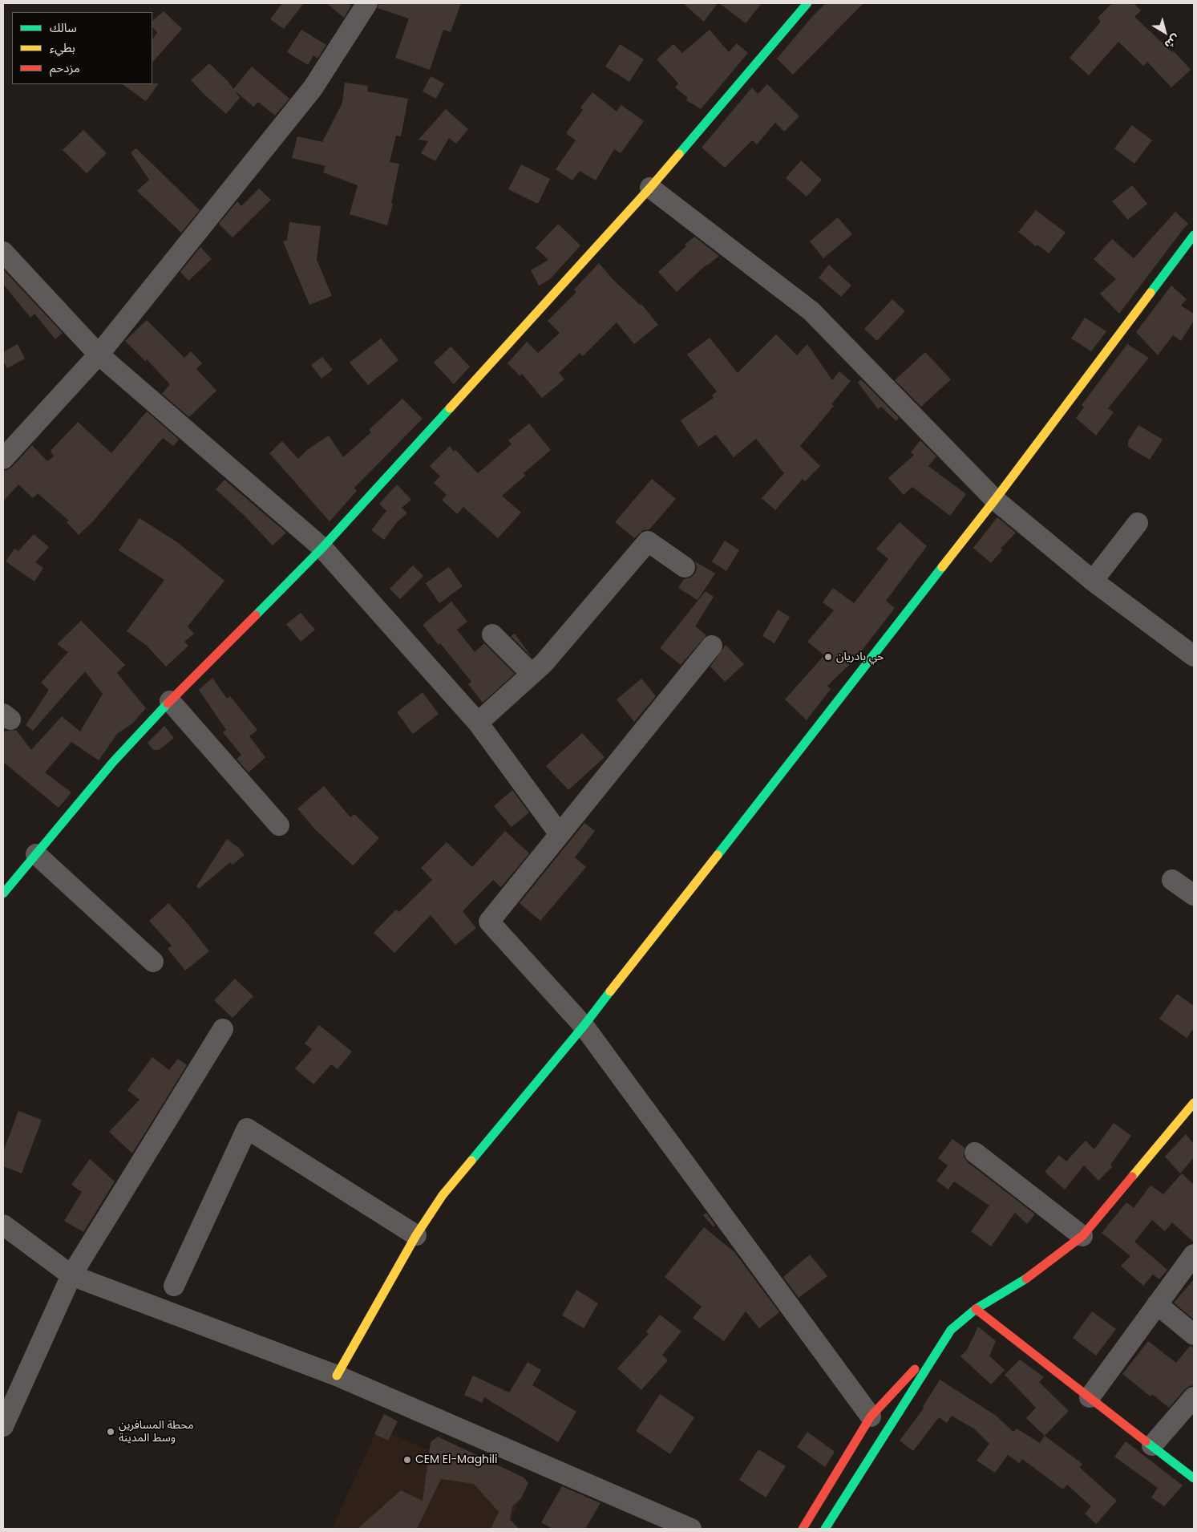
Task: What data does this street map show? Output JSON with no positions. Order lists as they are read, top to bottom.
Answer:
{
  "places": ["حي بادريان", "محطة المسافرين وسط المدينة", "CEM El-Maghili"],
  "legend": ["سالك", "بطيء", "مزدحم"],
  "north": "bottom right"
}
